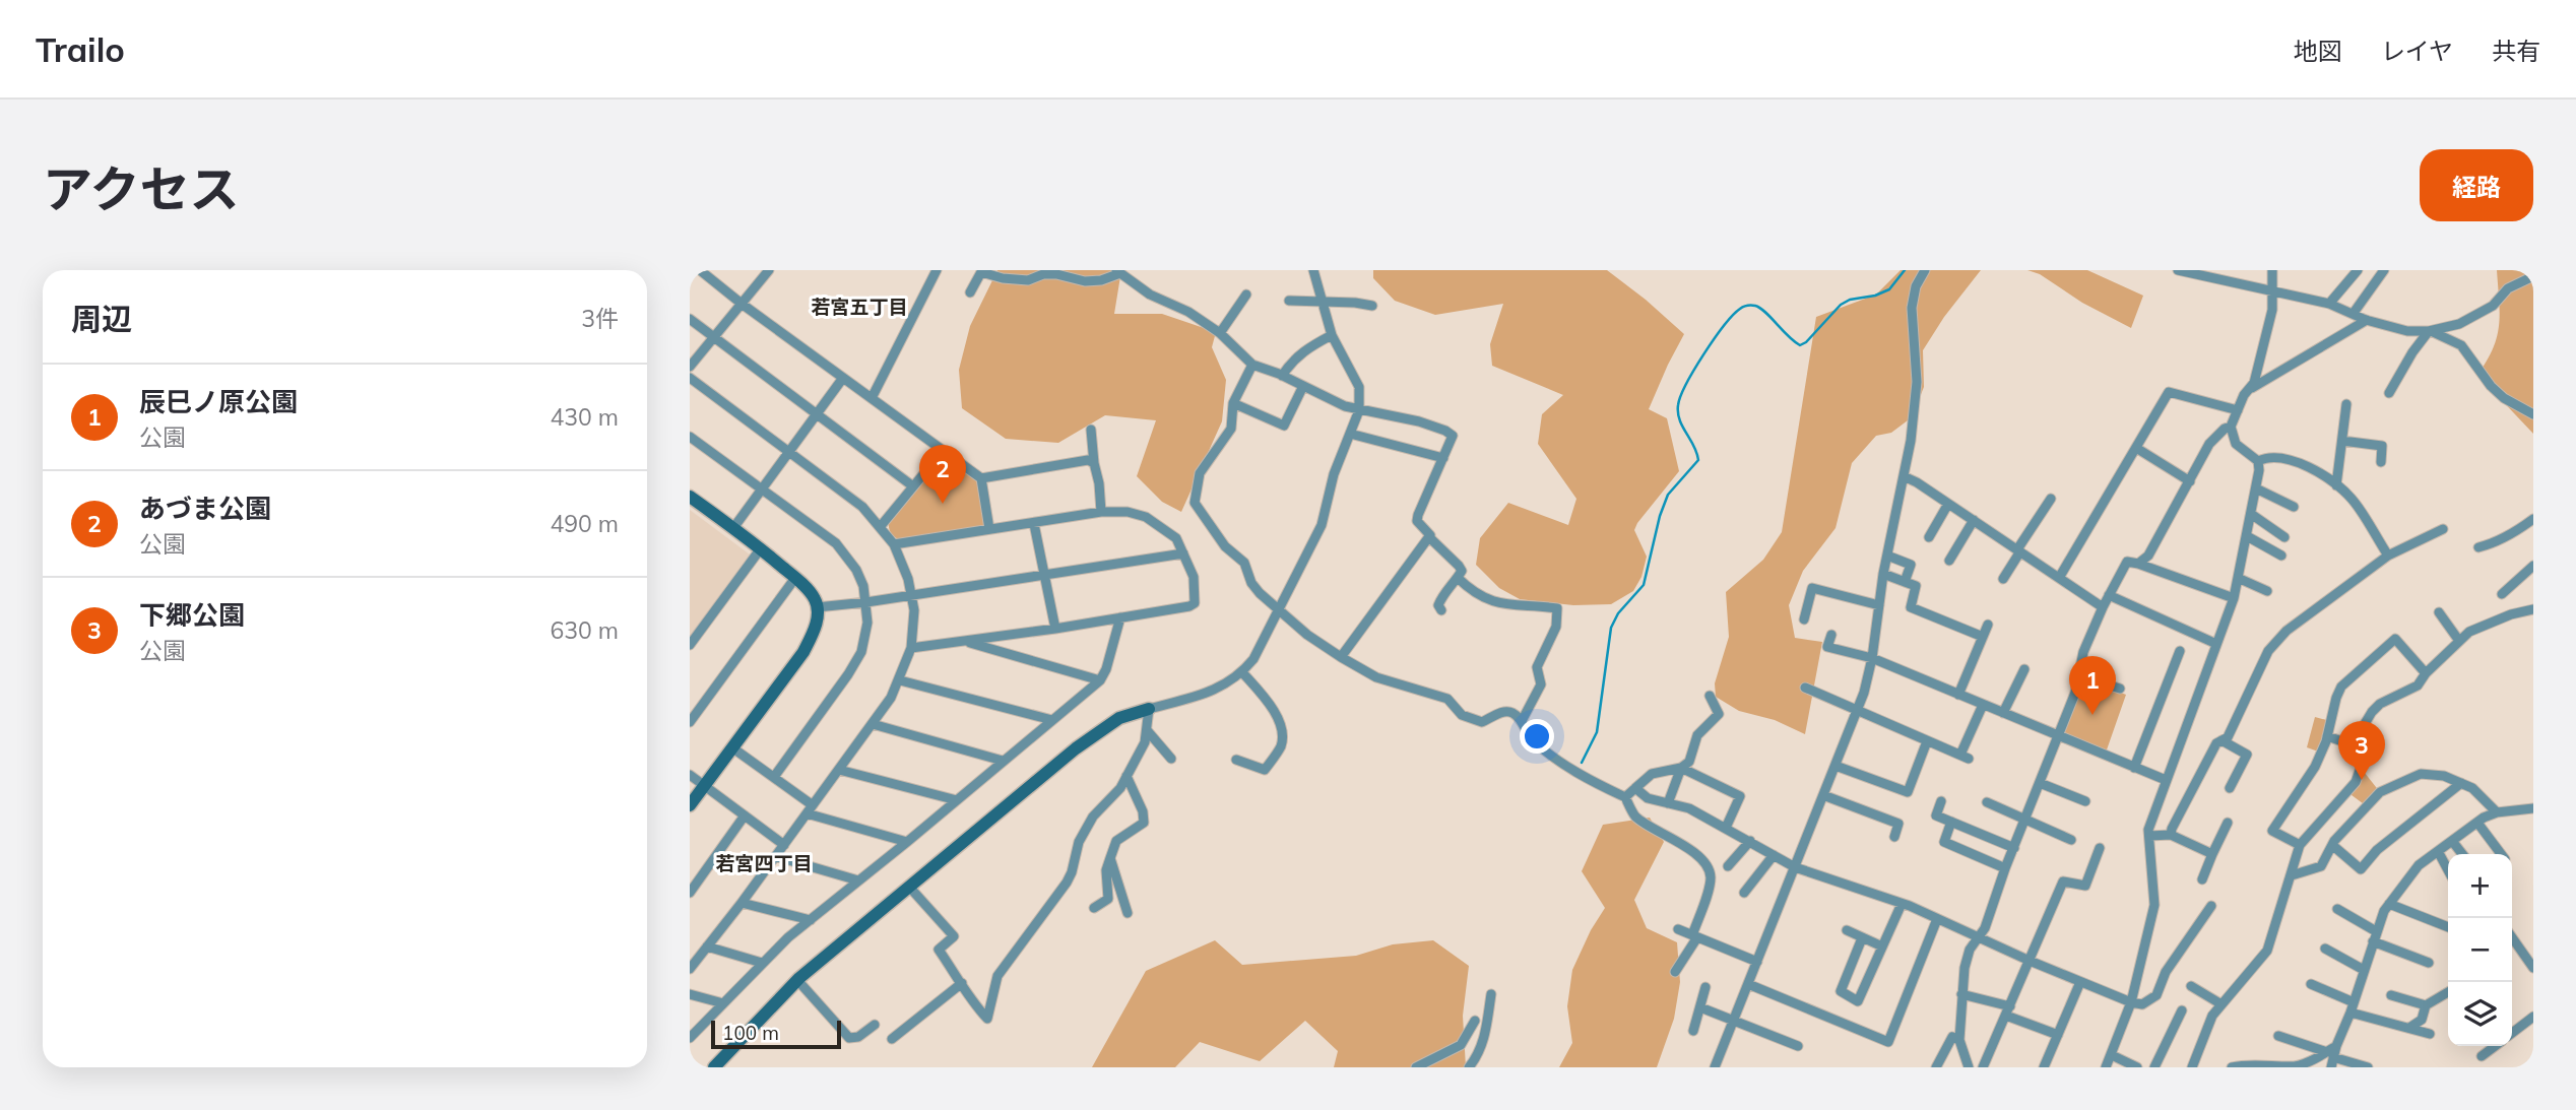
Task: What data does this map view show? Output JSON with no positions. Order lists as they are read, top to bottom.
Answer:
{
  "districts": ["若宮五丁目", "若宮四丁目"],
  "scale_bar": "100 m",
  "page": {
    "header": "Trailo",
    "nav": ["地図", "レイヤ", "共有"],
    "title": "アクセス",
    "buttons": "経路",
    "heading": ["周辺", "3件"],
    "list": [
      {
        "mark": "1",
        "name": "辰巳ノ原公園",
        "note": "公園",
        "value": "430 m"
      },
      {
        "mark": "2",
        "name": "あづま公園",
        "note": "公園",
        "value": "490 m"
      },
      {
        "mark": "3",
        "name": "下郷公園",
        "note": "公園",
        "value": "630 m"
      }
    ],
    "pins": ["2", "1", "3"],
    "map_buttons": ["+", "−"],
    "scale": "100 m"
  }
}
